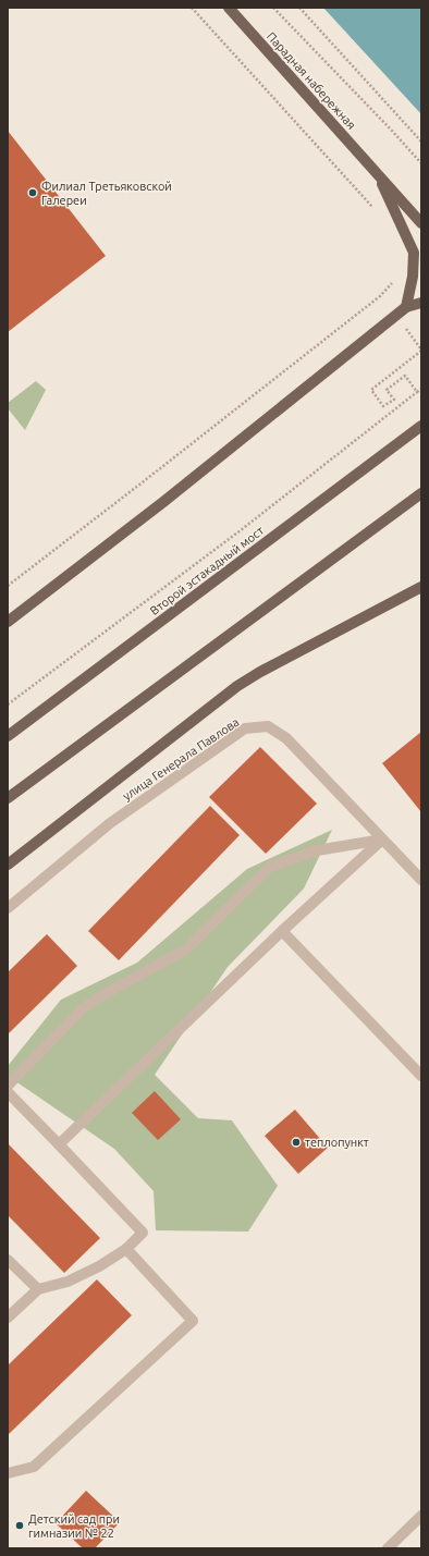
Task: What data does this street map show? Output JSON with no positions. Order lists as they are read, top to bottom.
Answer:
{
  "streets": {
    "main road": ["Парадная набережная", "Второй эстакадный мост"],
    "street": ["улица Генерала Павлова"]
  },
  "places": ["Филиал Третьяковской Галереи", "теплопункт", "Детский сад при гимназии № 22"]
}
